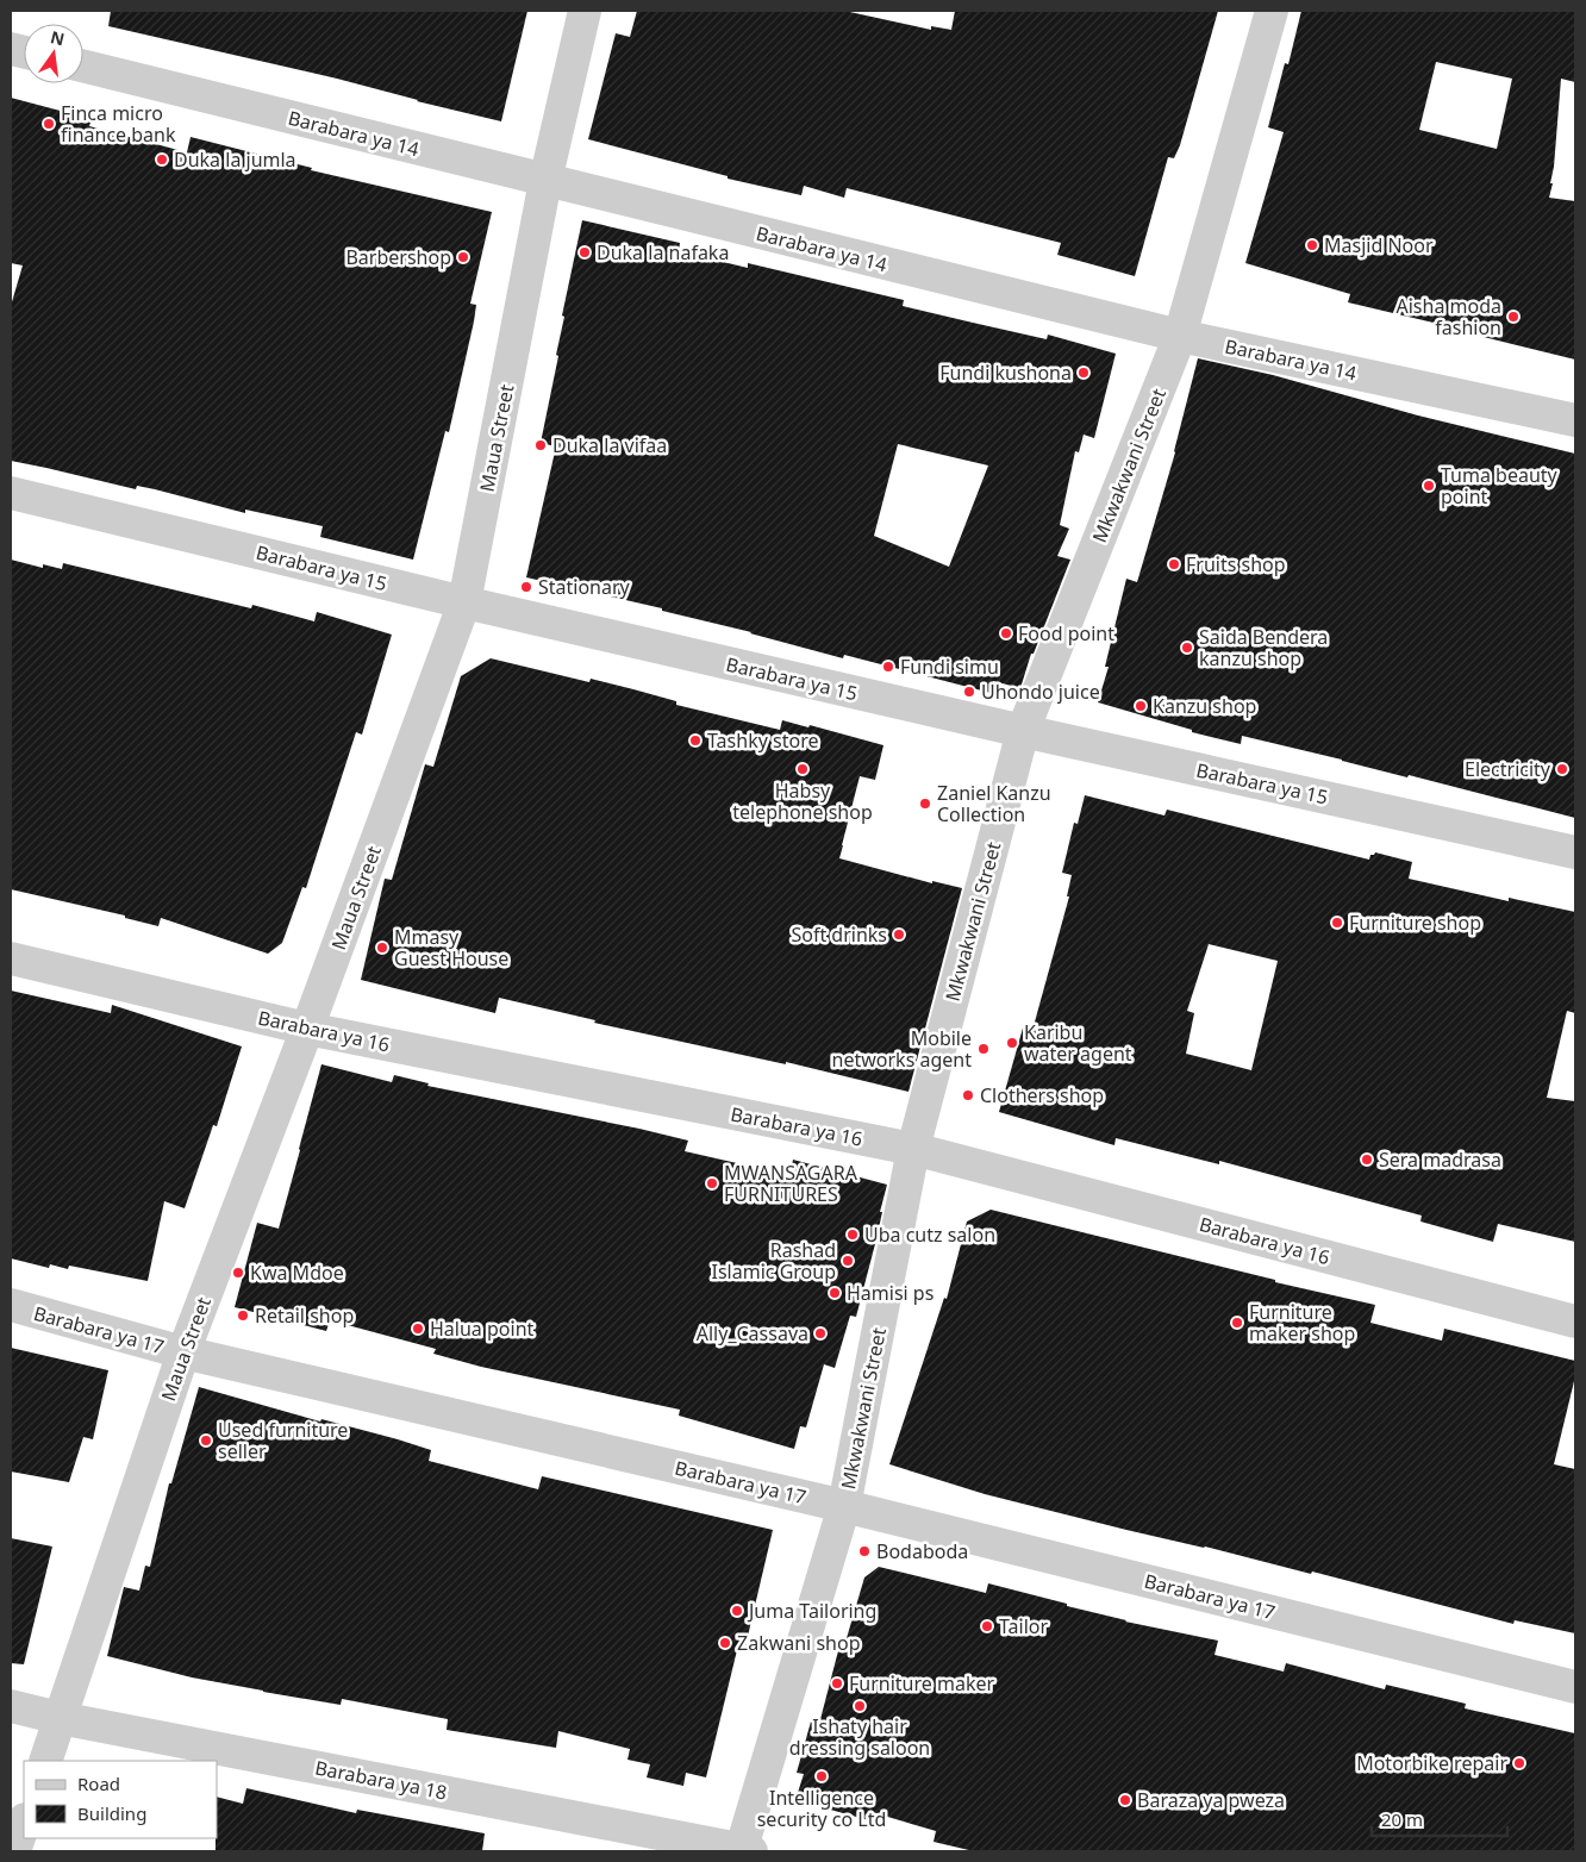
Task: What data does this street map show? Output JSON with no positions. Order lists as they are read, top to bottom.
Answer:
{
  "streets": {
    "street": [
      "Barabara ya 14",
      "Maua Street",
      "Mkwakwani Street",
      "Barabara ya 15",
      "Barabara ya 16",
      "Barabara ya 17",
      "Barabara ya 18"
    ]
  },
  "crossings": [
    ["Barabara ya 14", "Maua Street"],
    ["Barabara ya 14", "Mkwakwani Street"],
    ["Maua Street", "Barabara ya 15"],
    ["Maua Street", "Barabara ya 16"],
    ["Maua Street", "Barabara ya 17"],
    ["Maua Street", "Barabara ya 18"],
    ["Mkwakwani Street", "Barabara ya 15"],
    ["Mkwakwani Street", "Barabara ya 16"],
    ["Mkwakwani Street", "Barabara ya 17"],
    ["Mkwakwani Street", "Barabara ya 18"]
  ],
  "places": [
    "Finca micro finance bank",
    "Duka la jumla",
    "Masjid Noor",
    "Duka la nafaka",
    "Barbershop",
    "Aisha moda fashion",
    "Fundi kushona",
    "Duka la vifaa",
    "Tuma beauty point",
    "Fruits shop",
    "Stationary",
    "Food point",
    "Saida Bendera kanzu shop",
    "Fundi simu",
    "Uhondo juice",
    "Kanzu shop",
    "Tashky store",
    "Habsy telephone shop",
    "Electricity",
    "Zaniel Kanzu Collection",
    "Furniture shop",
    "Soft drinks",
    "Mmasy Guest House",
    "Karibu water agent",
    "Mobile networks agent",
    "Clothers shop",
    "Sera madrasa",
    "MWANSAGARA FURNITURES",
    "Uba cutz salon",
    "Rashad Islamic Group",
    "Kwa Mdoe",
    "Hamisi ps",
    "Retail shop",
    "Furniture maker shop",
    "Halua point",
    "Ally_Cassava",
    "Used furniture seller",
    "Bodaboda",
    "Juma Tailoring",
    "Tailor",
    "Zakwani shop",
    "Furniture maker",
    "Ishaty hair dressing saloon",
    "Motorbike repair",
    "Intelligence security co Ltd",
    "Baraza ya pweza"
  ],
  "legend": ["Road", "Building"],
  "scale_bar": "20 m",
  "north": "top"
}
